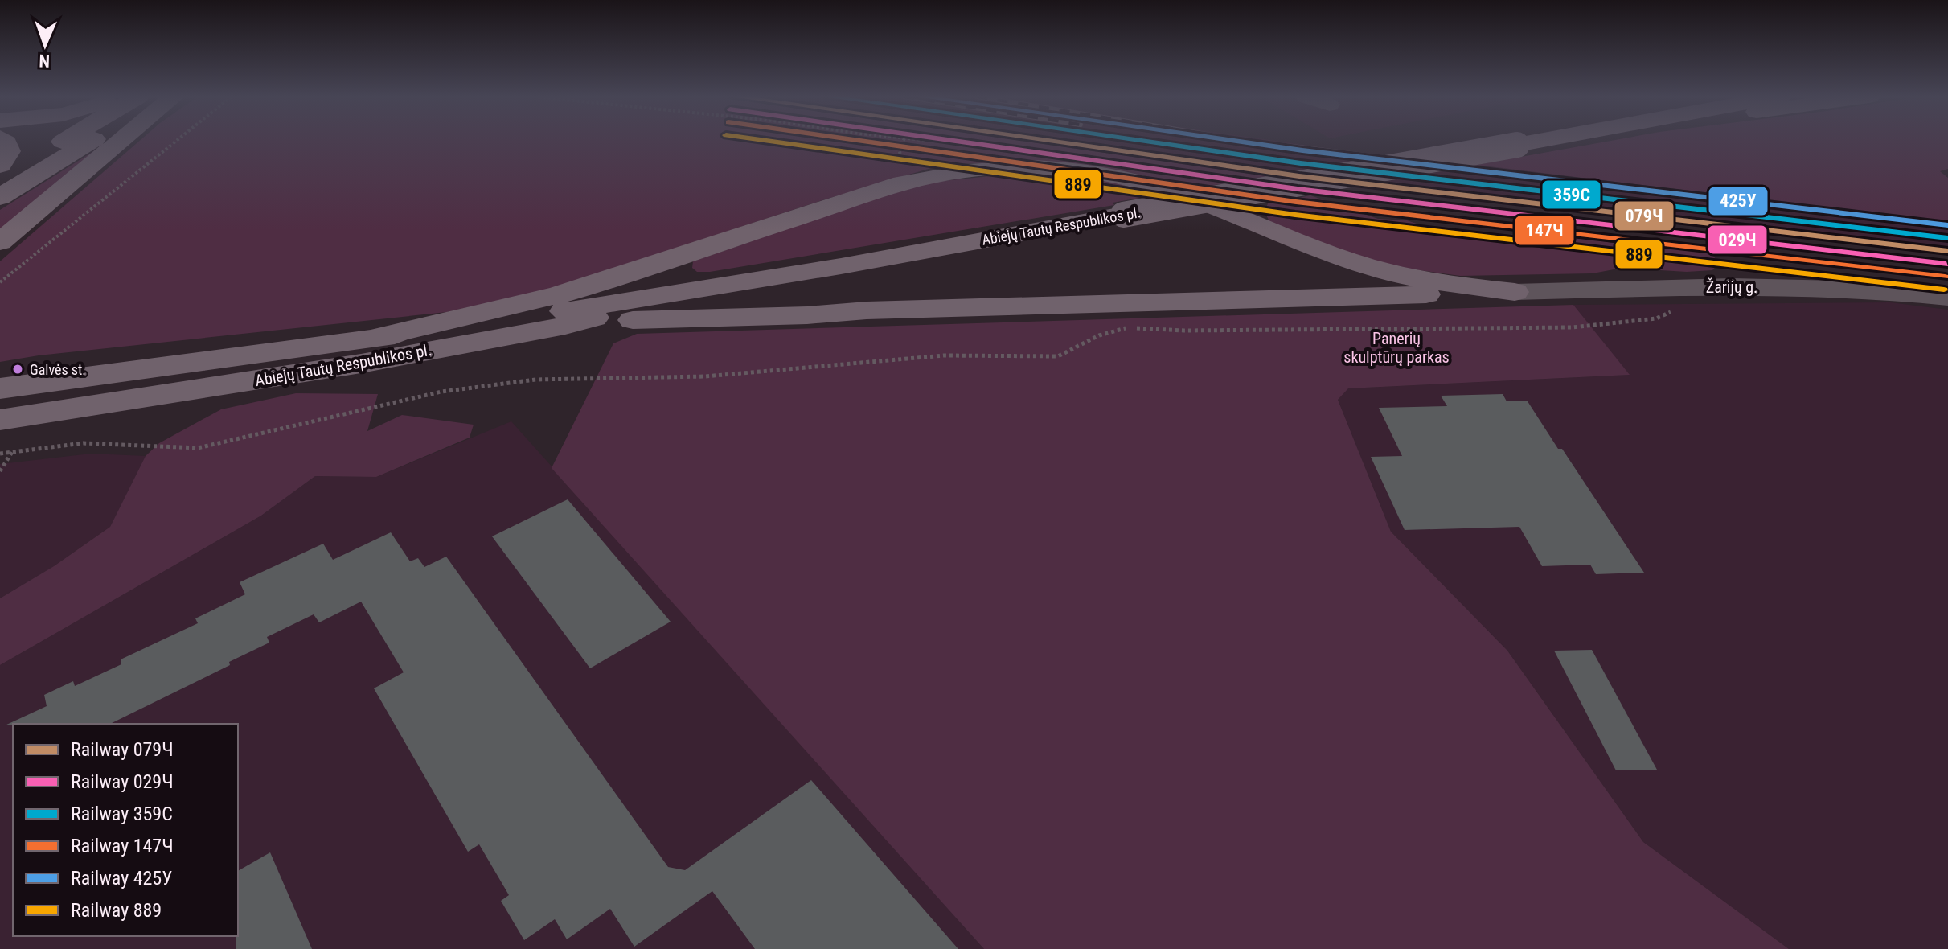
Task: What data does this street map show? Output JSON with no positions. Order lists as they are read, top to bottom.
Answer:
{
  "streets": {
    "highway": ["Abiejų Tautų Respublikos pl."],
    "street": ["Žarijų g."]
  },
  "parks": ["Panerių skulptūrų parkas"],
  "places": ["Galvės st."],
  "lines": [
    "rail line 079Ч",
    "rail line 029Ч",
    "rail line 359С",
    "rail line 147Ч",
    "rail line 425У",
    "rail line 889"
  ],
  "legend": [
    "Railway 079Ч",
    "Railway 029Ч",
    "Railway 359С",
    "Railway 147Ч",
    "Railway 425У",
    "Railway 889"
  ],
  "north": "bottom"
}
